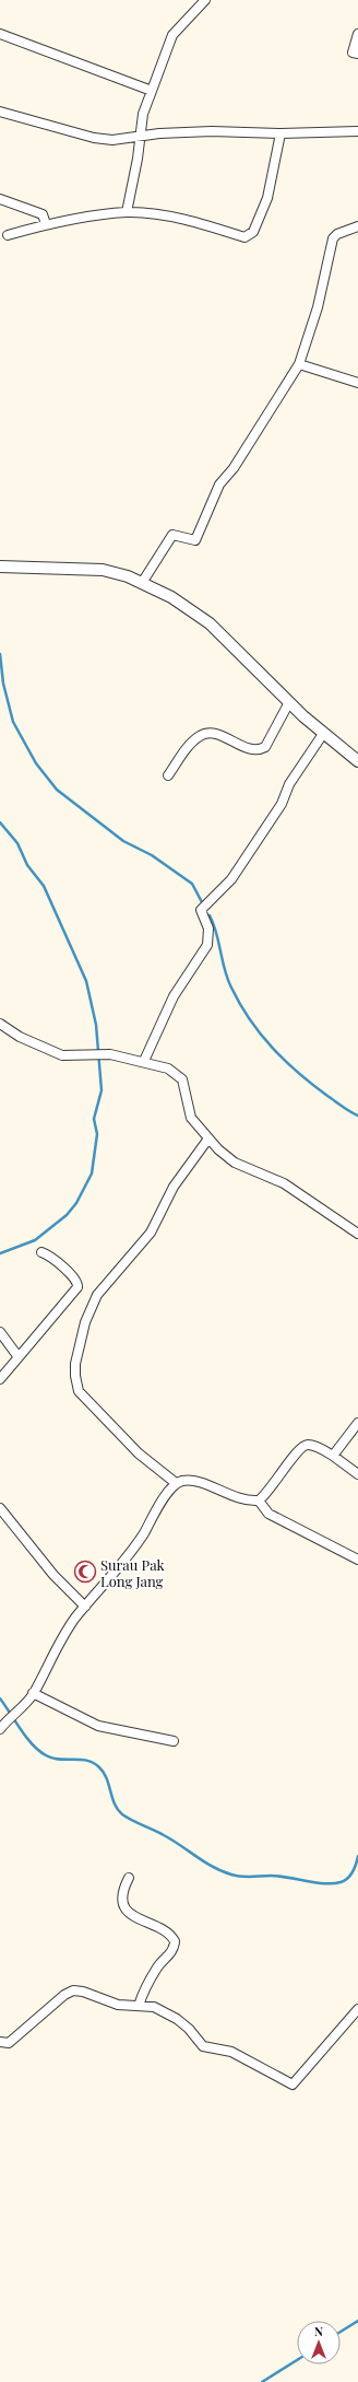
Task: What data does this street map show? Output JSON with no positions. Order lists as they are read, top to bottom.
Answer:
{
  "places": {
    "mosque": ["Surau Pak Long Jang"]
  },
  "north": "top"
}
